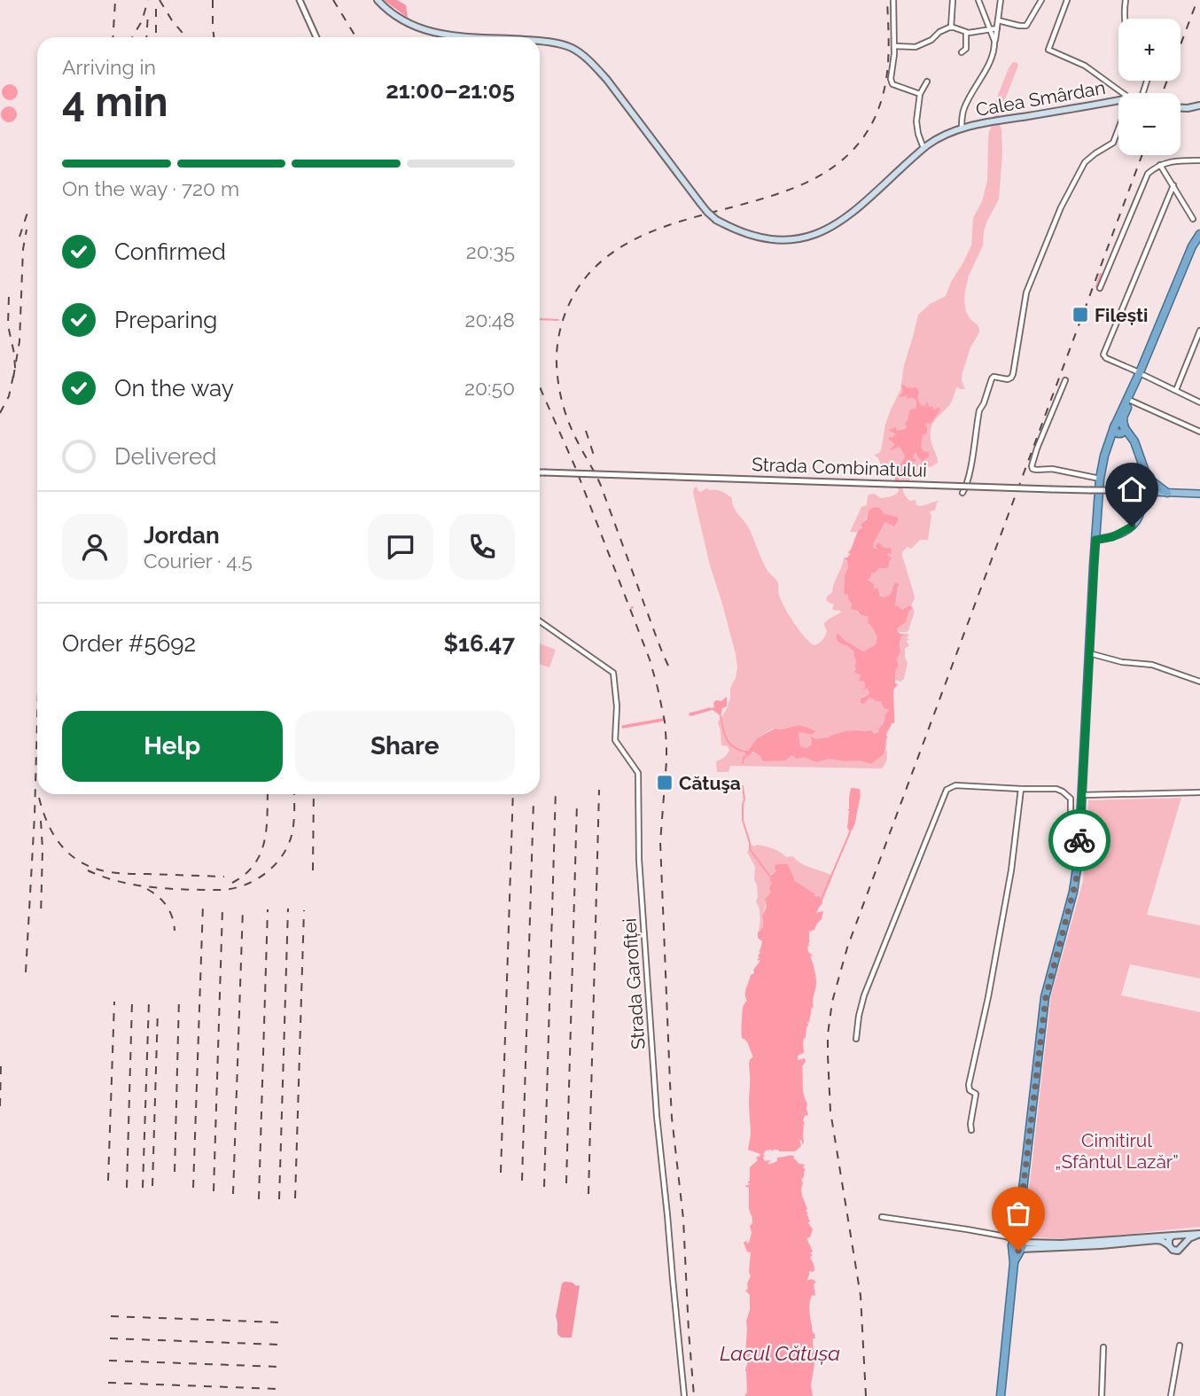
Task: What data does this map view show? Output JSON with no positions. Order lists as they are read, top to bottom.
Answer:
{
  "streets": {
    "main road": ["Calea Smârdan", "Strada Combinatului"],
    "street": ["Strada Garofiței"]
  },
  "water": ["Lacul Cătușa"],
  "parks": ["Cimitirul „Sfântul Lazăr”"],
  "places": {
    "transit": ["Filești", "Cătuşa"]
  },
  "page": {
    "map_buttons": ["+", "−"],
    "heading": ["4 min", "Arriving in", "21:00–21:05"],
    "panel": [
      "Jordan",
      "Courier · 4.5",
      "Order #5692",
      "$16.47"
    ],
    "bar": "On the way · 720 m",
    "list": [
      ["Confirmed", "20:35"],
      ["Preparing", "20:48"],
      ["On the way", "20:50"],
      "Delivered"
    ],
    "buttons": ["Help", "Share"]
  }
}
